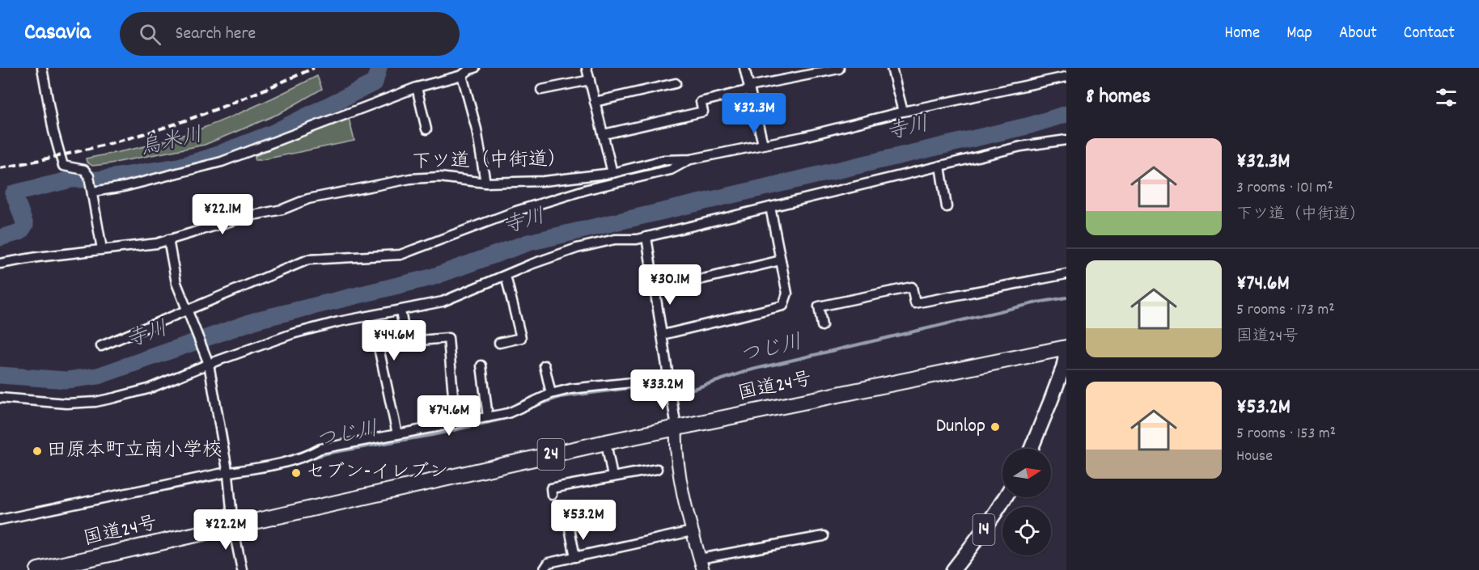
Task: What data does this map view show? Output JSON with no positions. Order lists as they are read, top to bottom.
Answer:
{
  "streets": {
    "highway": ["国道24号", "24"],
    "main road": ["14"],
    "street": ["下ツ道（中街道）"]
  },
  "water": ["寺川", "烏米川", "つじ川"],
  "places": ["Dunlop", "田原本町立南小学校", "セブン-イレブン"],
  "north": "right",
  "page": {
    "header": "Casavia",
    "search": "Search here",
    "nav": [
      "Home",
      "Map",
      "About",
      "Contact"
    ],
    "heading": "8 homes",
    "price": [
      "¥32.3M",
      "¥22.1M",
      "¥30.1M",
      "¥44.6M",
      "¥33.2M",
      "¥74.6M",
      "¥53.2M",
      "¥22.2M"
    ],
    "list": [
      {
        "name": "¥32.3M",
        "note": "3 rooms · 101 m² · 下ツ道（中街道）"
      },
      {
        "name": "¥74.6M",
        "note": "5 rooms · 173 m² · 国道24号"
      },
      {
        "name": "¥53.2M",
        "note": "5 rooms · 153 m² · House"
      }
    ]
  }
}
